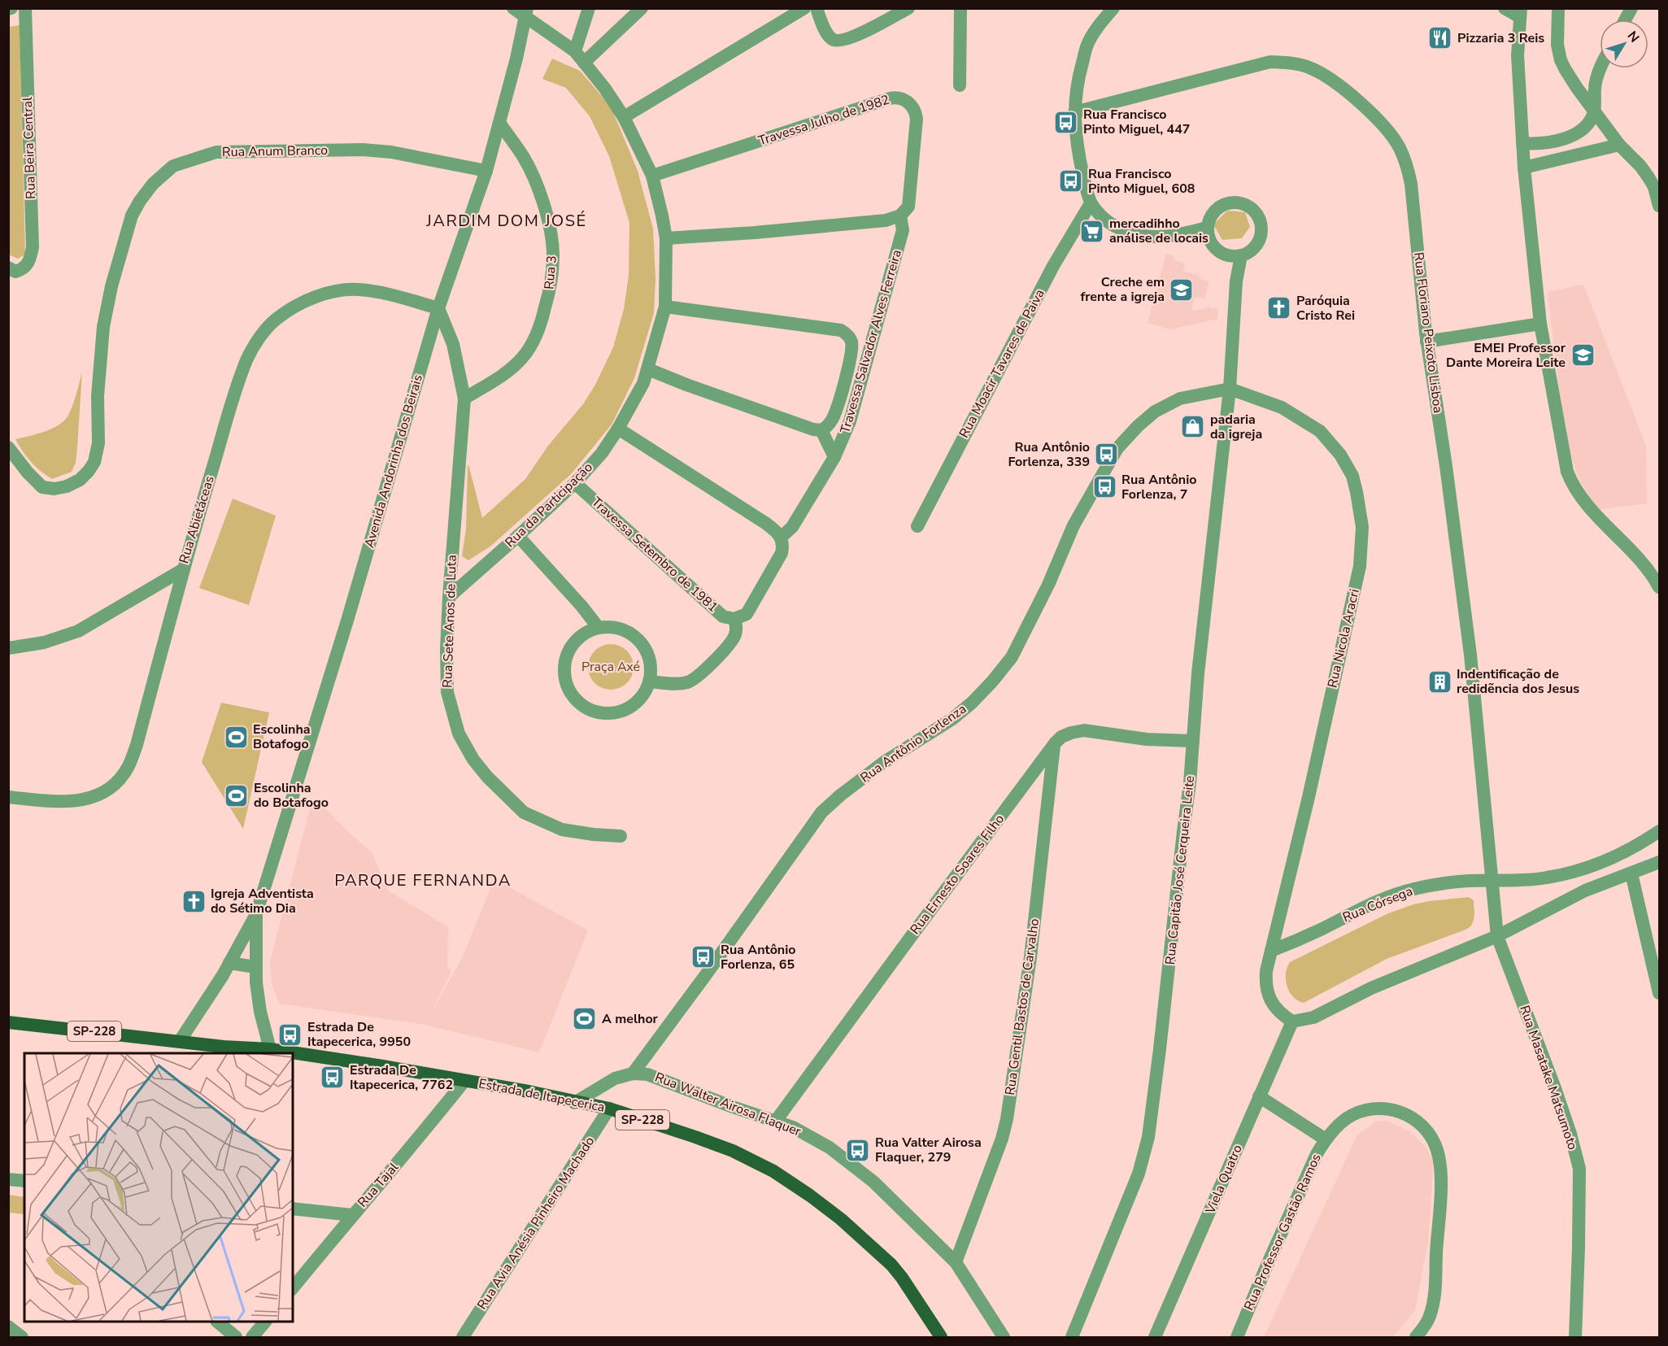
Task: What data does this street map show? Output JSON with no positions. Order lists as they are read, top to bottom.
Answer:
{
  "streets": {
    "main road": ["SP-228", "Estrada de Itapecerica"],
    "street": [
      "Travessa Julho de 1982",
      "Rua Beira Central",
      "Rua Anum Branco",
      "Rua 3",
      "Rua Floriano Peixoto Lisboa",
      "Travessa Salvador Alves Ferreira",
      "Rua Moacir Tavares de Paiva",
      "Avenida Andorinha dos Beirais",
      "Rua da Participação",
      "Rua Abietáceas",
      "Travessa Setembro de 1981",
      "Rua Sete Anos de Luta",
      "Rua Nicola Aracri",
      "Rua Antônio Forlenza",
      "Rua Capitão José Cerqueira Leite",
      "Rua Ernesto Soares Filho",
      "Rua Córsega",
      "Rua Gentil Bastos de Carvalho",
      "Rua Masatake Matsumoto",
      "Rua Walter Airosa Flaquer",
      "Viela Quatro",
      "Rua Tajal",
      "Rua Avia Anésia Pinheiro Machado",
      "Rua Professor Gastão Ramos"
    ]
  },
  "crossings": [
    ["Travessa Julho de 1982", "Travessa Salvador Alves Ferreira"],
    ["Travessa Julho de 1982", "Rua da Participação"],
    ["Rua Anum Branco", "Avenida Andorinha dos Beirais"],
    ["Rua 3", "Avenida Andorinha dos Beirais"],
    ["Rua 3", "Rua Sete Anos de Luta"],
    ["Rua Floriano Peixoto Lisboa", "Rua Córsega"],
    ["Rua Floriano Peixoto Lisboa", "Rua Masatake Matsumoto"],
    ["Travessa Salvador Alves Ferreira", "Rua da Participação"],
    ["Avenida Andorinha dos Beirais", "Rua da Participação"],
    ["Avenida Andorinha dos Beirais", "Rua Abietáceas"],
    ["Avenida Andorinha dos Beirais", "Rua Sete Anos de Luta"],
    ["Avenida Andorinha dos Beirais", "SP-228"],
    ["Avenida Andorinha dos Beirais", "Estrada de Itapecerica"],
    ["Rua da Participação", "Travessa Setembro de 1981"],
    ["Rua da Participação", "Rua Sete Anos de Luta"],
    ["Rua Abietáceas", "Rua Sete Anos de Luta"],
    ["Rua Nicola Aracri", "Rua Antônio Forlenza"],
    ["Rua Nicola Aracri", "Rua Capitão José Cerqueira Leite"],
    ["Rua Nicola Aracri", "Rua Córsega"],
    ["Rua Nicola Aracri", "Viela Quatro"],
    ["Rua Antônio Forlenza", "Rua Capitão José Cerqueira Leite"],
    ["Rua Antônio Forlenza", "Rua Walter Airosa Flaquer"],
    ["Rua Capitão José Cerqueira Leite", "Rua Ernesto Soares Filho"],
    ["Rua Ernesto Soares Filho", "Rua Gentil Bastos de Carvalho"],
    ["Rua Ernesto Soares Filho", "Rua Walter Airosa Flaquer"],
    ["Rua Córsega", "Rua Masatake Matsumoto"],
    ["Rua Gentil Bastos de Carvalho", "Rua Walter Airosa Flaquer"],
    ["SP-228", "Estrada de Itapecerica"],
    ["Estrada de Itapecerica", "Rua Tajal"],
    ["Estrada de Itapecerica", "Rua Avia Anésia Pinheiro Machado"]
  ],
  "districts": ["JARDIM DOM JOSÉ", "PARQUE FERNANDA"],
  "parks": ["Praça Axé"],
  "places": {
    "restaurant": ["Pizzaria 3 Reis"],
    "bus stop": [
      "Rua Francisco Pinto Miguel, 447",
      "Rua Francisco Pinto Miguel, 608",
      "Rua Antônio Forlenza, 339",
      "Rua Antônio Forlenza, 7",
      "Rua Antônio Forlenza, 65",
      "Estrada De Itapecerica, 9950",
      "Estrada De Itapecerica, 7762",
      "Rua Valter Airosa Flaquer, 279"
    ],
    "supermarket": ["mercadihho análise de locais"],
    "school or university": ["Creche em frente a igreja", "EMEI Professor Dante Moreira Leite"],
    "church": ["Paróquia Cristo Rei", "Igreja Adventista do Sétimo Dia"],
    "shop": ["padaria da igreja"],
    "building": ["Indentificação de redidẽncia dos Jesus"],
    "sports": ["Escolinha Botafogo", "Escolinha do Botafogo", "A melhor"]
  },
  "north": "top right"
}
